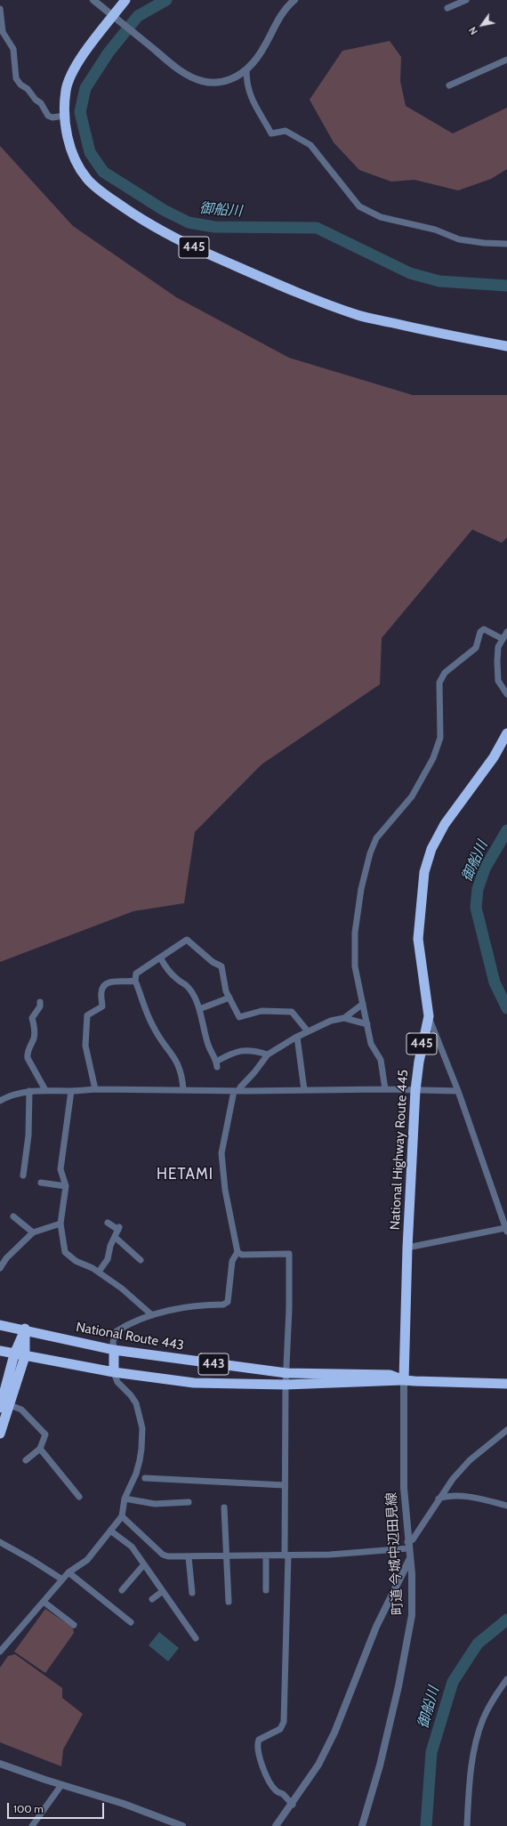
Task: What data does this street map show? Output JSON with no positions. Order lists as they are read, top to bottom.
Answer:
{
  "streets": {
    "highway": [
      "445",
      "National Highway Route 445",
      "National Route 443",
      "443"
    ],
    "street": ["町道 今城中辺田見線"]
  },
  "crossings": [
    ["National Highway Route 445", "National Route 443"],
    ["National Highway Route 445", "町道 今城中辺田見線"],
    ["National Route 443", "町道 今城中辺田見線"]
  ],
  "districts": ["HETAMI"],
  "water": ["御船川"],
  "scale_bar": "100 m",
  "north": "bottom left"
}
